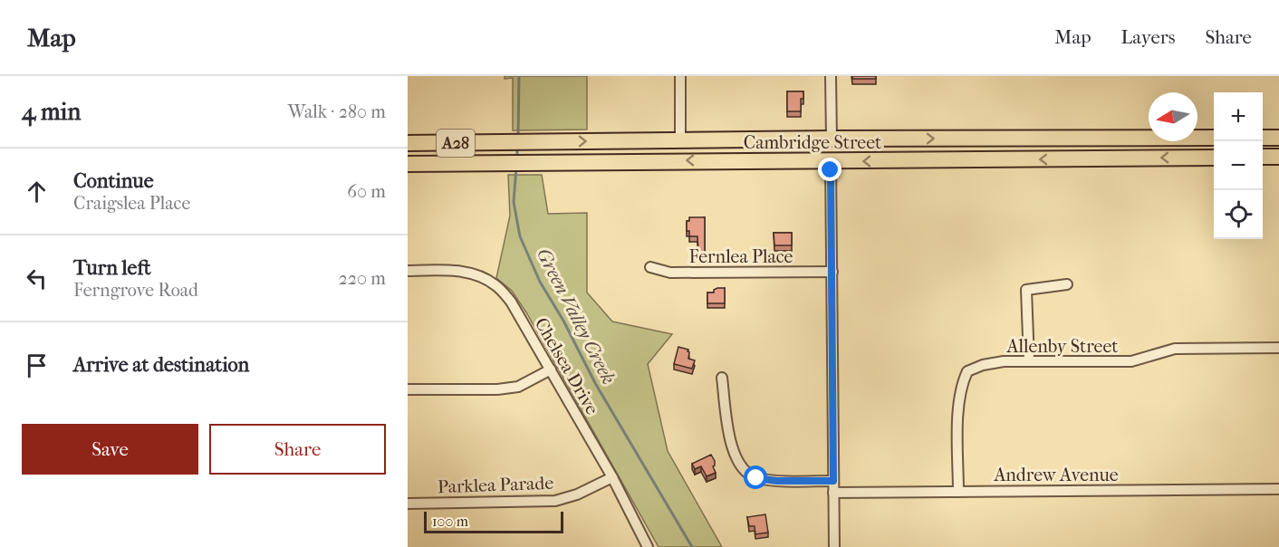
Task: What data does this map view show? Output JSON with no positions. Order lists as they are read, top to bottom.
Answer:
{
  "streets": {
    "highway": ["Cambridge Street", "A28"],
    "street": [
      "Fernlea Place",
      "Allenby Street",
      "Chelsea Drive",
      "Andrew Avenue",
      "Parklea Parade"
    ]
  },
  "crossings": [
    ["Allenby Street", "Andrew Avenue"],
    ["Chelsea Drive", "Parklea Parade"]
  ],
  "water": ["Green Valley Creek"],
  "scale_bar": "100 m",
  "north": "left",
  "page": {
    "header": "Map",
    "nav": ["Map", "Layers", "Share"],
    "heading": ["4 min", "Walk · 280 m"],
    "map_buttons": ["+", "−"],
    "list": [
      ["Continue", "Craigslea Place", "60 m"],
      ["Turn left", "Ferngrove Road", "220 m"],
      "Arrive at destination"
    ],
    "buttons": ["Save", "Share"],
    "scale": "100 m"
  }
}
